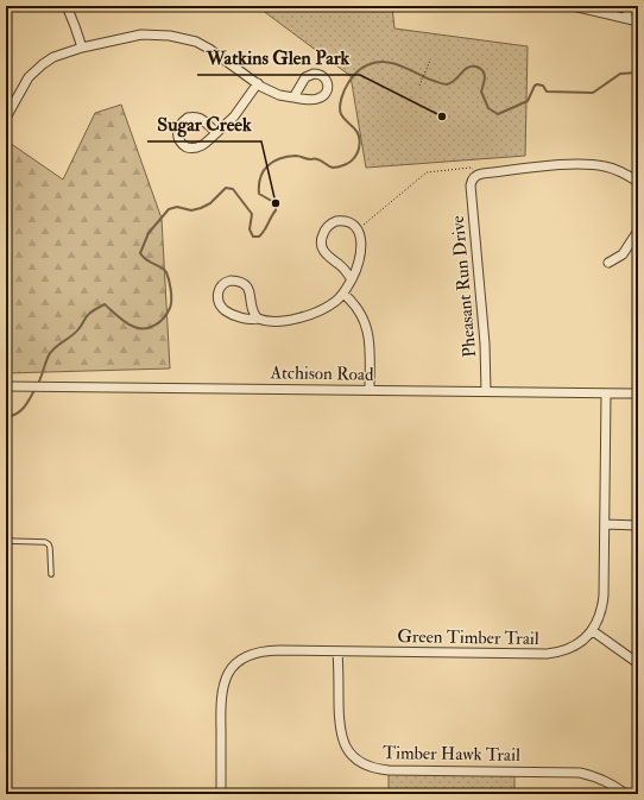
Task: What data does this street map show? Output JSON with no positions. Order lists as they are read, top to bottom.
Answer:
{
  "streets": {
    "street": [
      "Pheasant Run Drive",
      "Atchison Road",
      "Green Timber Trail",
      "Timber Hawk Trail"
    ]
  },
  "crossings": [
    ["Pheasant Run Drive", "Atchison Road"],
    ["Green Timber Trail", "Timber Hawk Trail"]
  ],
  "places": ["Watkins Glen Park", "Sugar Creek"]
}
